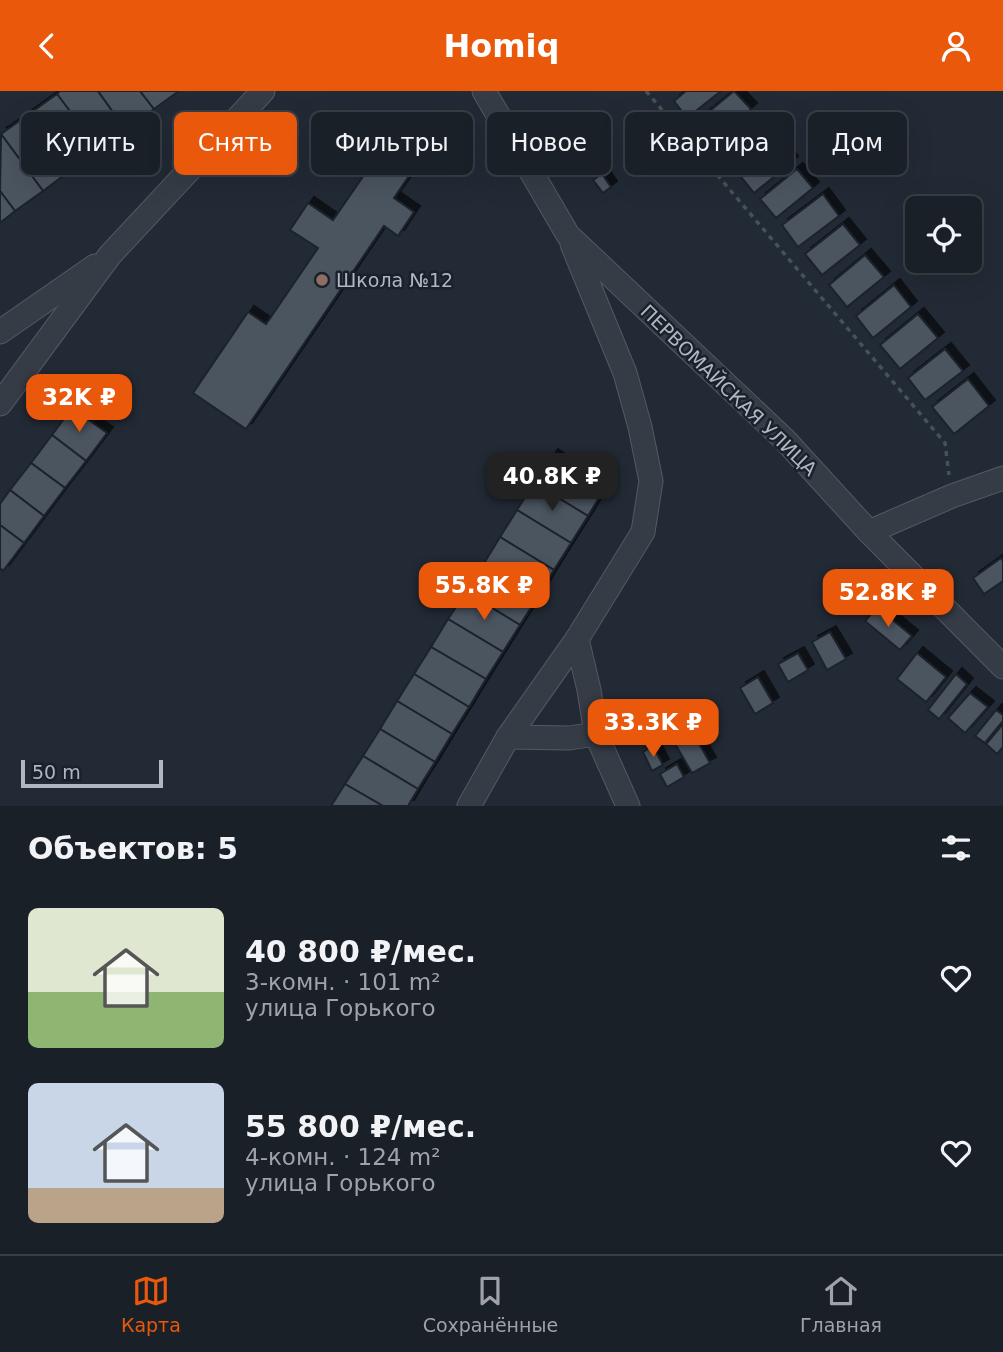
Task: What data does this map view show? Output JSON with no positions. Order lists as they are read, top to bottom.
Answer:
{
  "streets": {
    "street": ["ПЕРВОМАЙСКАЯ УЛИЦА"]
  },
  "places": ["Школа №12"],
  "scale_bar": "50 m",
  "page": {
    "header": "Homiq",
    "chip": [
      "Купить",
      "Снять",
      "Фильтры",
      "Новое",
      "Квартира",
      "Дом"
    ],
    "price": [
      "32K ₽",
      "40.8K ₽",
      "55.8K ₽",
      "52.8K ₽",
      "33.3K ₽"
    ],
    "scale": "50 m",
    "heading": "Объектов: 5",
    "list": [
      {
        "name": "40 800 ₽/мес.",
        "note": "3-комн. · 101 m² · улица Горького"
      },
      {
        "name": "55 800 ₽/мес.",
        "note": "4-комн. · 124 m² · улица Горького"
      }
    ],
    "tabs": ["Карта", "Сохранённые", "Главная"]
  }
}
